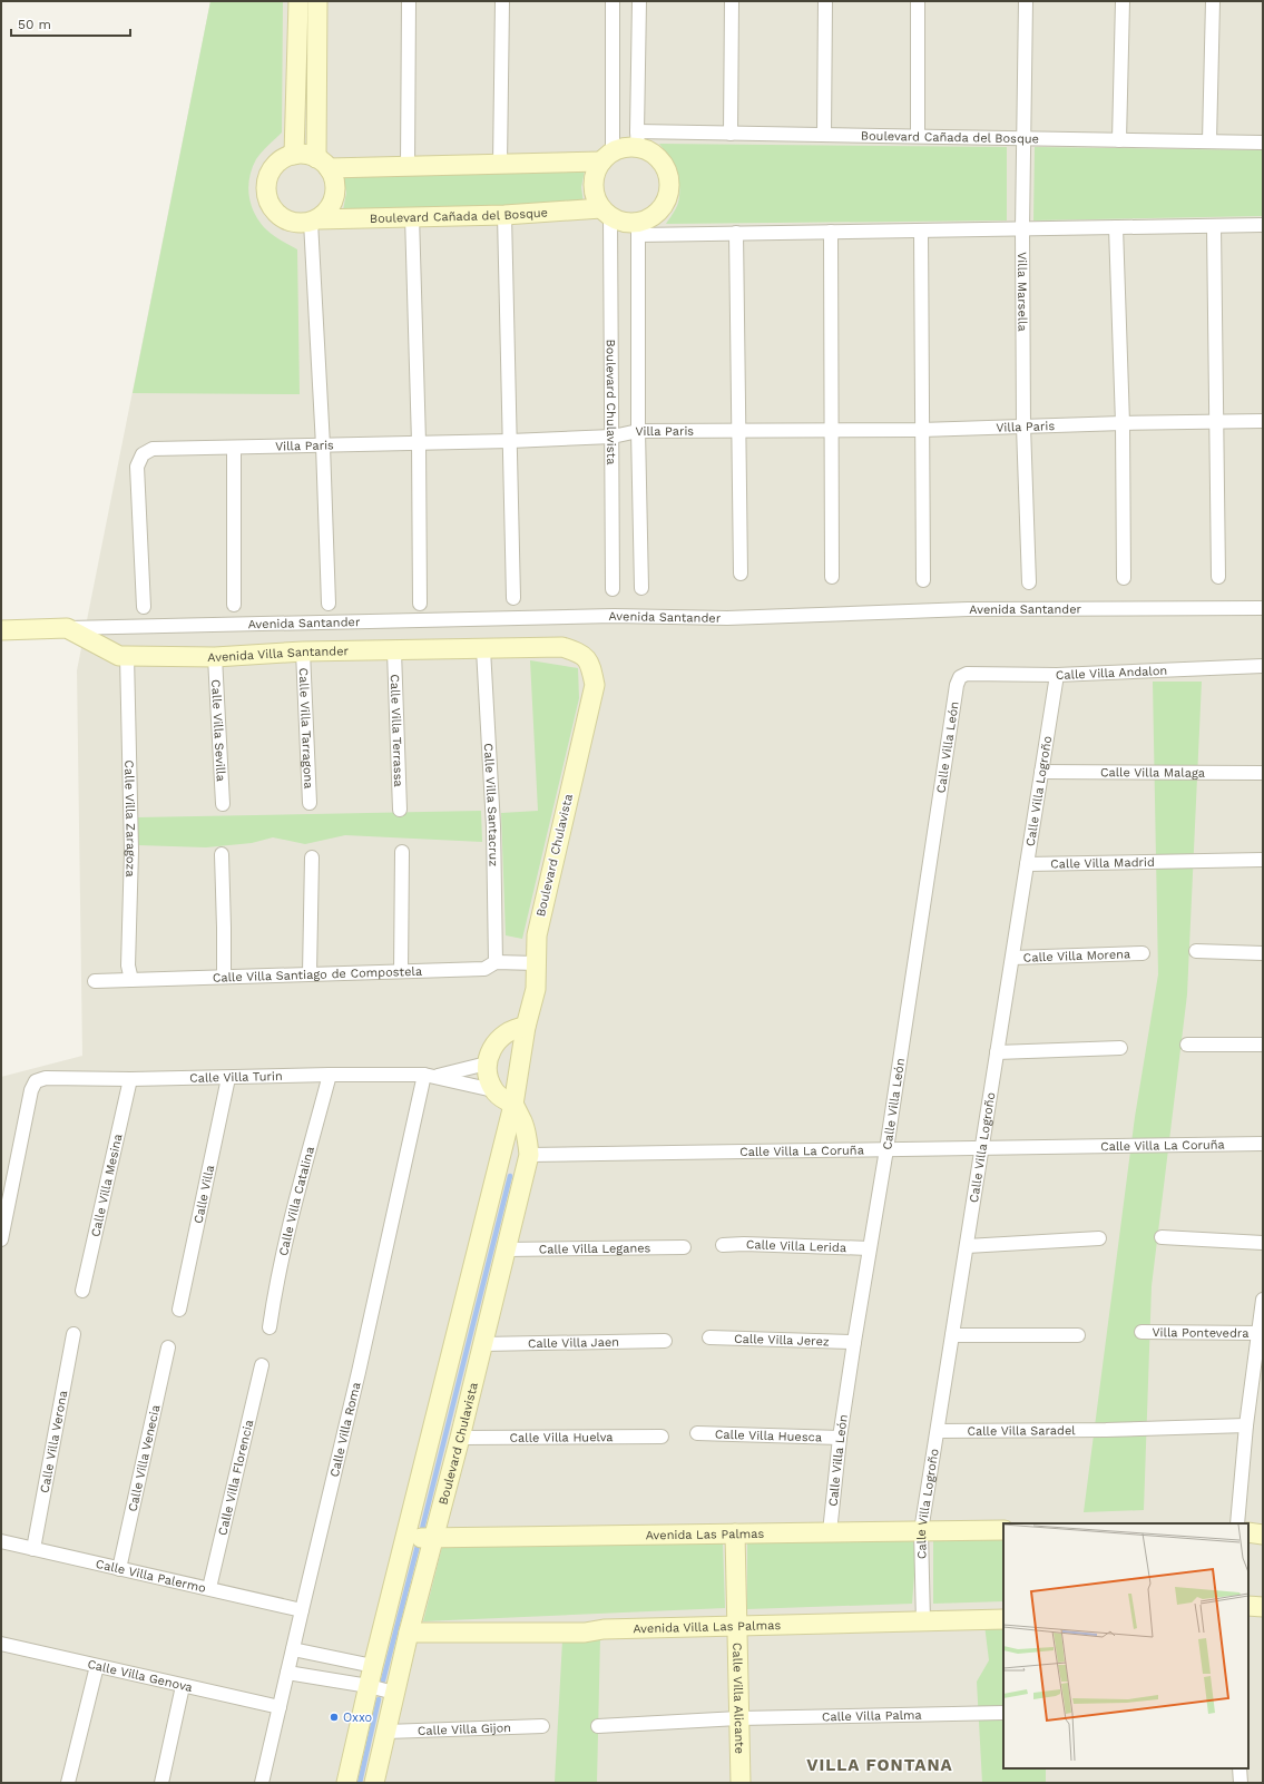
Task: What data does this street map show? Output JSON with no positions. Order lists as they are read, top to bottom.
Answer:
{
  "streets": {
    "street": [
      "Boulevard Cañada del Bosque",
      "Villa Marsella",
      "Boulevard Chulavista",
      "Villa Paris",
      "Avenida Santander",
      "Avenida Villa Santander",
      "Calle Villa Andalon",
      "Calle Villa Tarragona",
      "Calle Villa Sevilla",
      "Calle Villa Terrassa",
      "Calle Villa León",
      "Calle Villa Malaga",
      "Calle Villa Logroño",
      "Calle Villa Santacruz",
      "Calle Villa Zaragoza",
      "Calle Villa Madrid",
      "Calle Villa Morena",
      "Calle Villa Santiago de Compostela",
      "Calle Villa Turin",
      "Calle Villa La Coruña",
      "Calle Villa Mesina",
      "Calle Villa",
      "Calle Villa Catalina",
      "Calle Villa Lerida",
      "Calle Villa Leganes",
      "Villa Pontevedra",
      "Calle Villa Jerez",
      "Calle Villa Jaen",
      "Calle Villa Roma",
      "Calle Villa Saradel",
      "Calle Villa Huesca",
      "Calle Villa Huelva",
      "Calle Villa Verona",
      "Calle Villa Venecia",
      "Calle Villa Florencia",
      "Avenida Las Palmas",
      "Calle Villa Palermo",
      "Avenida Villa Las Palmas",
      "Calle Villa Genova",
      "Calle Villa Alicante",
      "Calle Villa Palma",
      "Calle Villa Gijon"
    ]
  },
  "crossings": [
    ["Boulevard Cañada del Bosque", "Villa Marsella"],
    ["Boulevard Cañada del Bosque", "Boulevard Chulavista"],
    ["Villa Marsella", "Villa Paris"],
    ["Boulevard Chulavista", "Villa Paris"],
    ["Boulevard Chulavista", "Avenida Villa Santander"],
    ["Boulevard Chulavista", "Calle Villa Santiago de Compostela"],
    ["Boulevard Chulavista", "Calle Villa Turin"],
    ["Boulevard Chulavista", "Calle Villa La Coruña"],
    ["Boulevard Chulavista", "Calle Villa Leganes"],
    ["Boulevard Chulavista", "Calle Villa Jaen"],
    ["Boulevard Chulavista", "Calle Villa Huelva"],
    ["Boulevard Chulavista", "Avenida Las Palmas"],
    ["Boulevard Chulavista", "Avenida Villa Las Palmas"],
    ["Boulevard Chulavista", "Calle Villa Gijon"],
    ["Avenida Santander", "Avenida Villa Santander"],
    ["Avenida Villa Santander", "Calle Villa Tarragona"],
    ["Avenida Villa Santander", "Calle Villa Sevilla"],
    ["Avenida Villa Santander", "Calle Villa Terrassa"],
    ["Avenida Villa Santander", "Calle Villa Santacruz"],
    ["Avenida Villa Santander", "Calle Villa Zaragoza"],
    ["Calle Villa Andalon", "Calle Villa León"],
    ["Calle Villa Andalon", "Calle Villa Logroño"],
    ["Calle Villa León", "Calle Villa La Coruña"],
    ["Calle Villa León", "Calle Villa Lerida"],
    ["Calle Villa León", "Calle Villa Jerez"],
    ["Calle Villa León", "Calle Villa Huesca"],
    ["Calle Villa León", "Avenida Las Palmas"],
    ["Calle Villa Malaga", "Calle Villa Logroño"],
    ["Calle Villa Logroño", "Calle Villa Madrid"],
    ["Calle Villa Logroño", "Calle Villa Morena"],
    ["Calle Villa Logroño", "Calle Villa La Coruña"],
    ["Calle Villa Logroño", "Calle Villa Saradel"],
    ["Calle Villa Logroño", "Avenida Las Palmas"],
    ["Calle Villa Logroño", "Avenida Villa Las Palmas"],
    ["Calle Villa Santacruz", "Calle Villa Santiago de Compostela"],
    ["Calle Villa Zaragoza", "Calle Villa Santiago de Compostela"],
    ["Calle Villa Turin", "Calle Villa Mesina"],
    ["Calle Villa Turin", "Calle Villa"],
    ["Calle Villa Turin", "Calle Villa Catalina"],
    ["Calle Villa Turin", "Calle Villa Roma"],
    ["Calle Villa Roma", "Calle Villa Palermo"],
    ["Calle Villa Roma", "Calle Villa Genova"],
    ["Calle Villa Verona", "Calle Villa Palermo"],
    ["Calle Villa Venecia", "Calle Villa Palermo"],
    ["Calle Villa Florencia", "Calle Villa Palermo"],
    ["Avenida Las Palmas", "Calle Villa Alicante"],
    ["Avenida Villa Las Palmas", "Calle Villa Alicante"],
    ["Calle Villa Alicante", "Calle Villa Palma"]
  ],
  "districts": ["VILLA FONTANA"],
  "places": ["Oxxo"],
  "scale_bar": "50 m"
}
